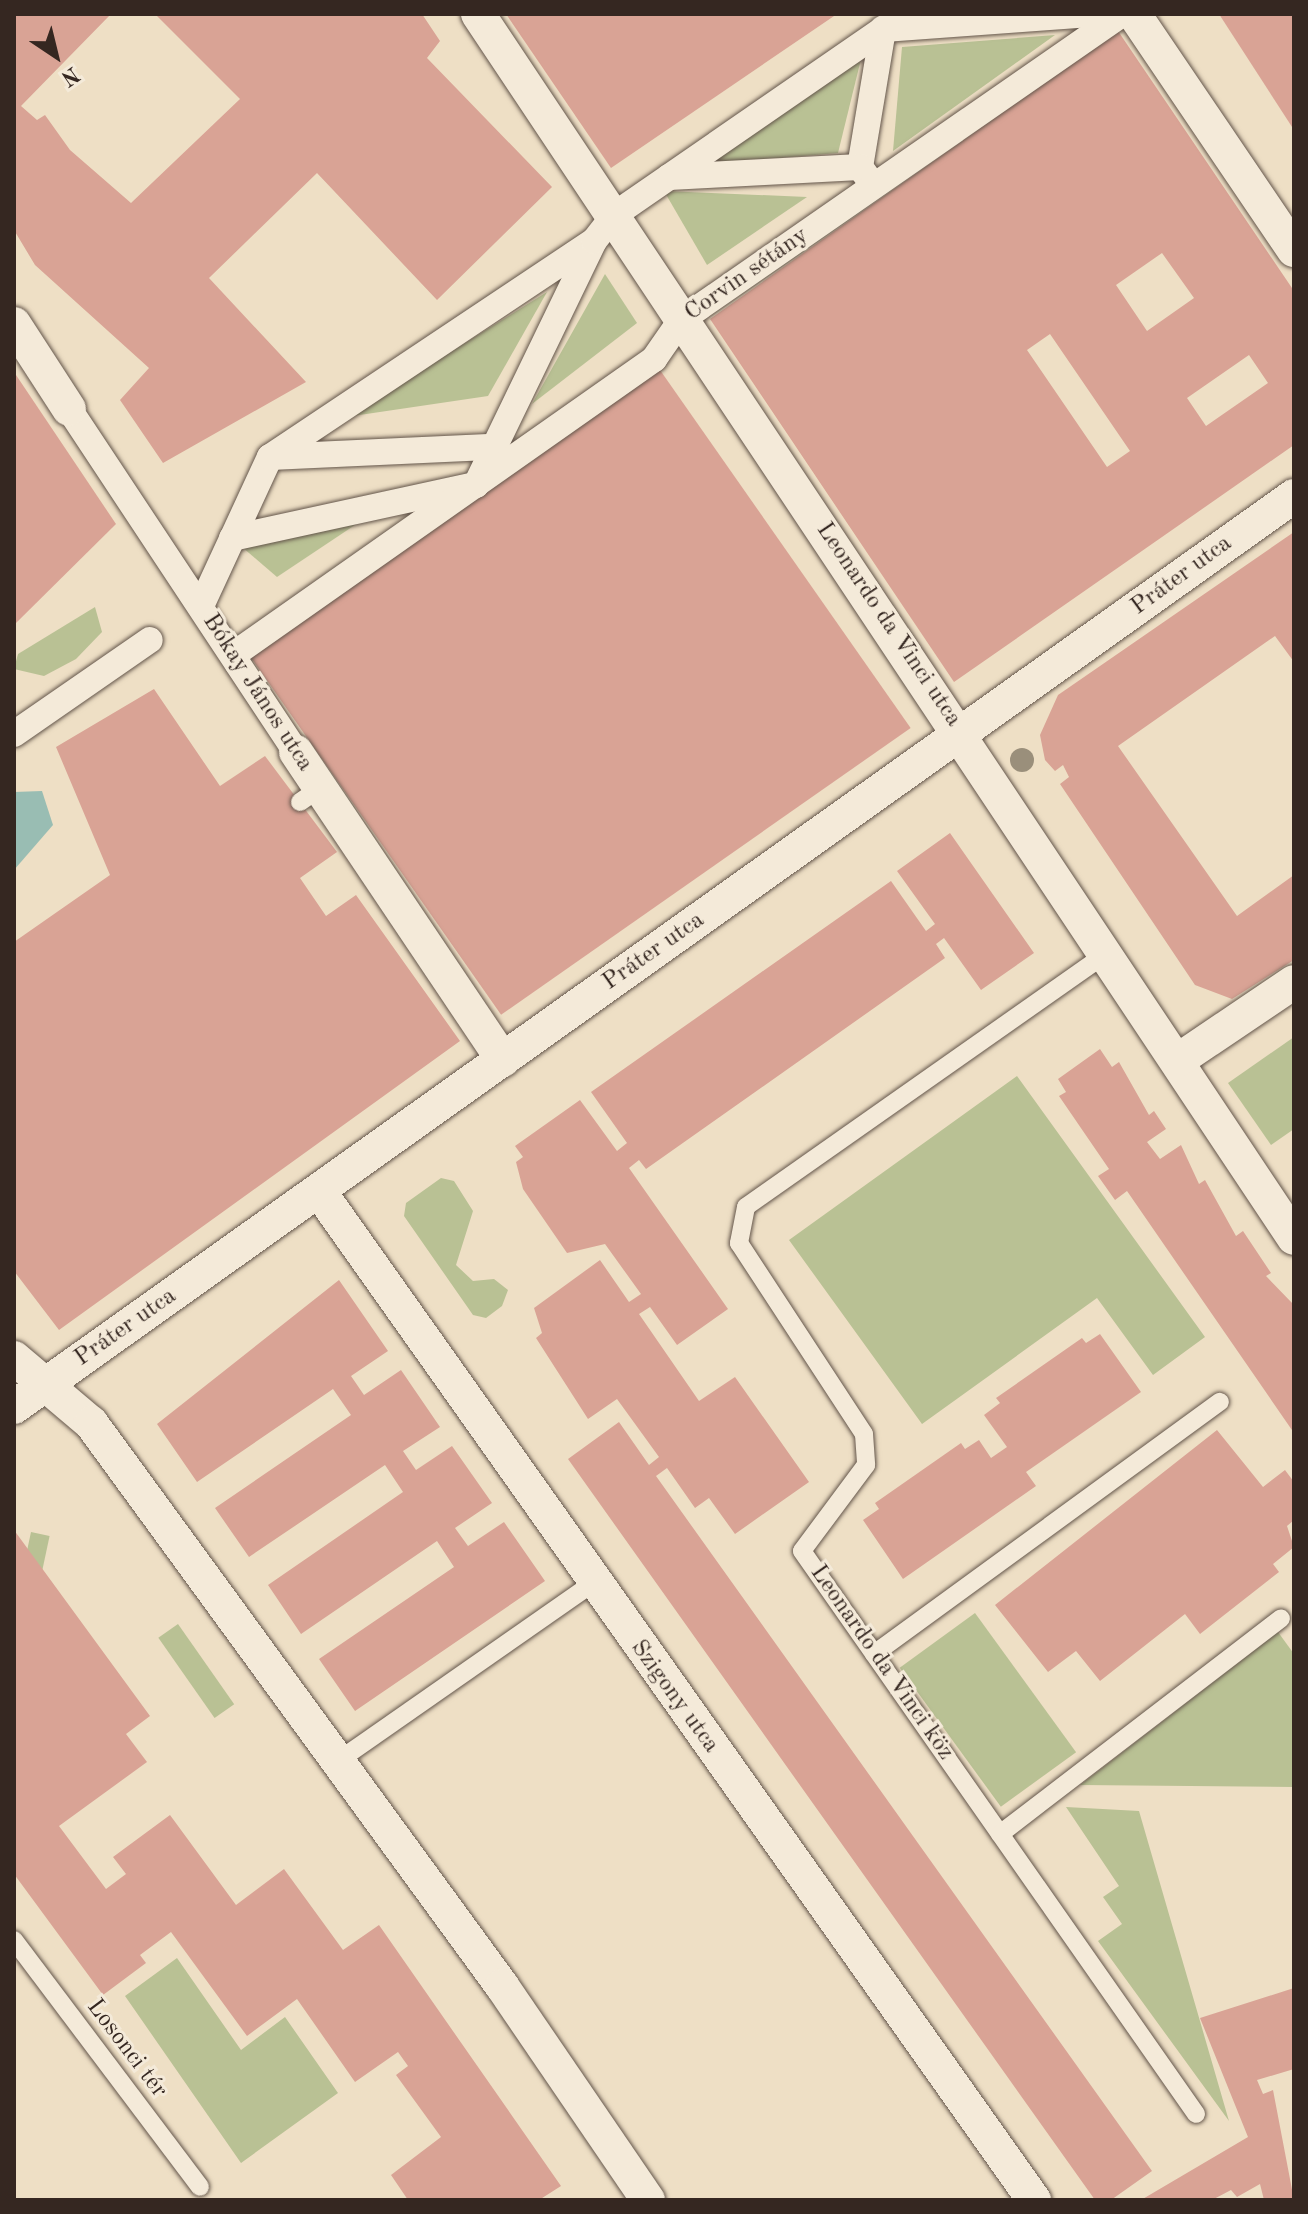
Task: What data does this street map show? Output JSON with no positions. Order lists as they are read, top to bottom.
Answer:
{
  "streets": {
    "street": [
      "Corvin sétány",
      "Práter utca",
      "Leonardo da Vinci utca",
      "Bókay János utca",
      "Szigony utca"
    ],
    "lane": ["Leonardo da Vinci köz", "Losonci tér"]
  },
  "crossings": [
    ["Corvin sétány", "Leonardo da Vinci utca"],
    ["Corvin sétány", "Bókay János utca"],
    ["Práter utca", "Leonardo da Vinci utca"],
    ["Práter utca", "Bókay János utca"],
    ["Práter utca", "Szigony utca"],
    ["Leonardo da Vinci utca", "Leonardo da Vinci köz"]
  ],
  "north": "bottom right"
}
